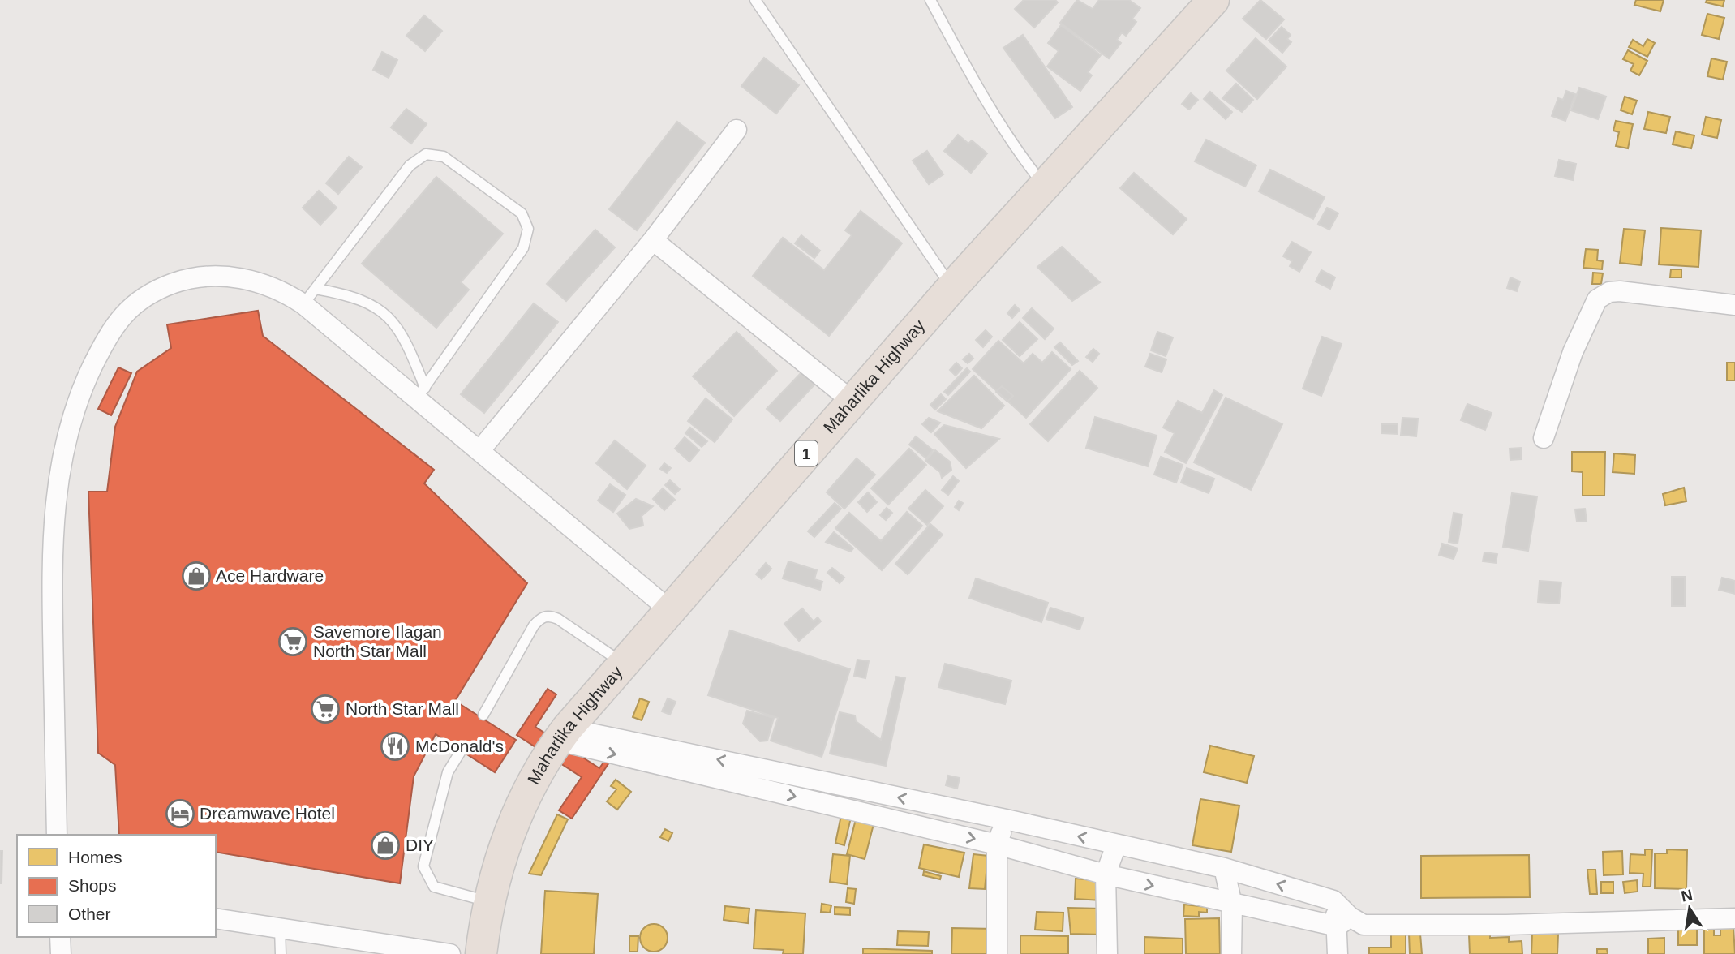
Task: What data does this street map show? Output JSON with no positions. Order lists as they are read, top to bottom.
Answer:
{
  "streets": {
    "highway": ["Maharlika Highway", "1"]
  },
  "places": {
    "shop": ["Ace Hardware", "DIY"],
    "supermarket": ["Savemore Ilagan North Star Mall", "North Star Mall"],
    "restaurant": ["McDonald's"],
    "hotel": ["Dreamwave Hotel"]
  },
  "legend": ["Homes", "Shops", "Other"],
  "north": "top"
}
